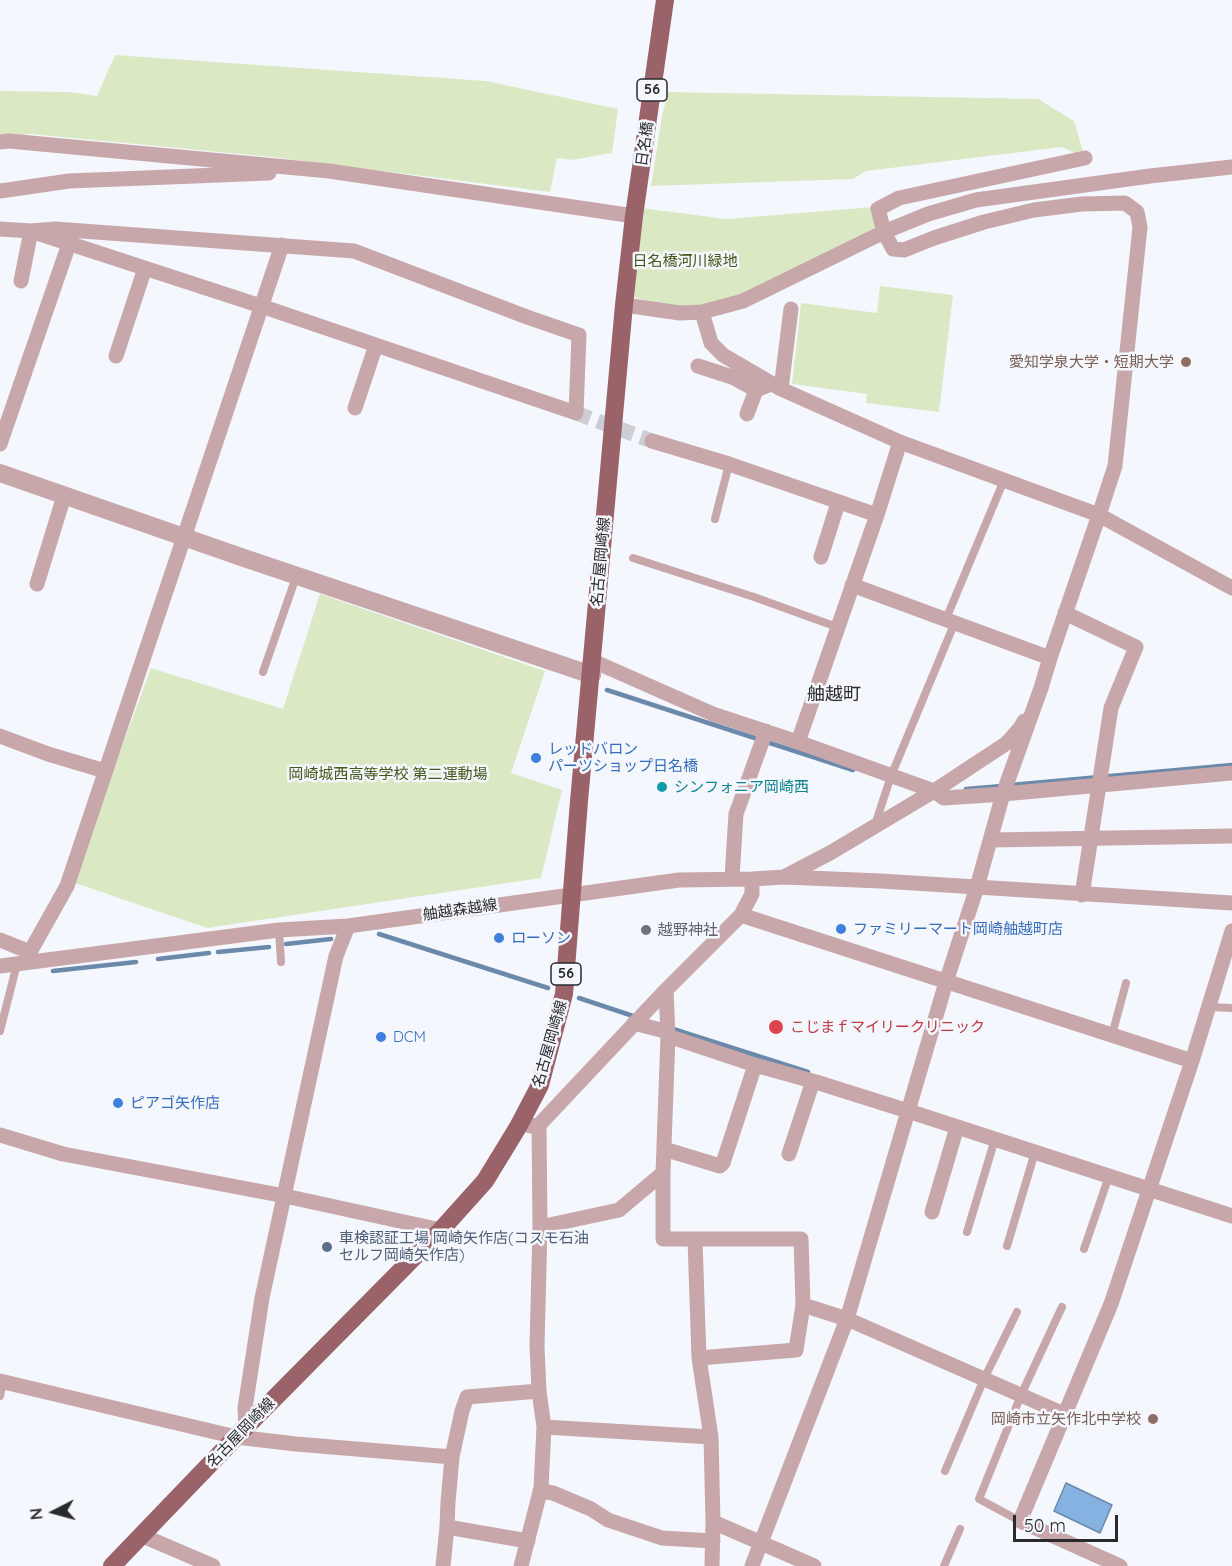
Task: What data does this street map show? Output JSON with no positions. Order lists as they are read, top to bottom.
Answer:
{
  "streets": {
    "main road": ["56", "日名橋", "名古屋岡崎線"],
    "street": ["舳越森越線"]
  },
  "crossings": [
    ["日名橋", "名古屋岡崎線"],
    ["名古屋岡崎線", "舳越森越線"]
  ],
  "districts": ["舳越町"],
  "parks": ["日名橋河川緑地", "岡崎城西高等学校 第二運動場"],
  "places": [
    "愛知学泉大学・短期大学",
    "レッドバロン パーツショップ日名橋",
    "シンフォニア岡崎西",
    "ファミリーマート岡崎舳越町店",
    "越野神社",
    "ローソン",
    "こじまｆマイリークリニック",
    "DCM",
    "ピアゴ矢作店",
    "車検認証工場 岡崎矢作店(コスモ石油 セルフ岡崎矢作店)",
    "岡崎市立矢作北中学校"
  ],
  "scale_bar": "50 m",
  "north": "left"
}
